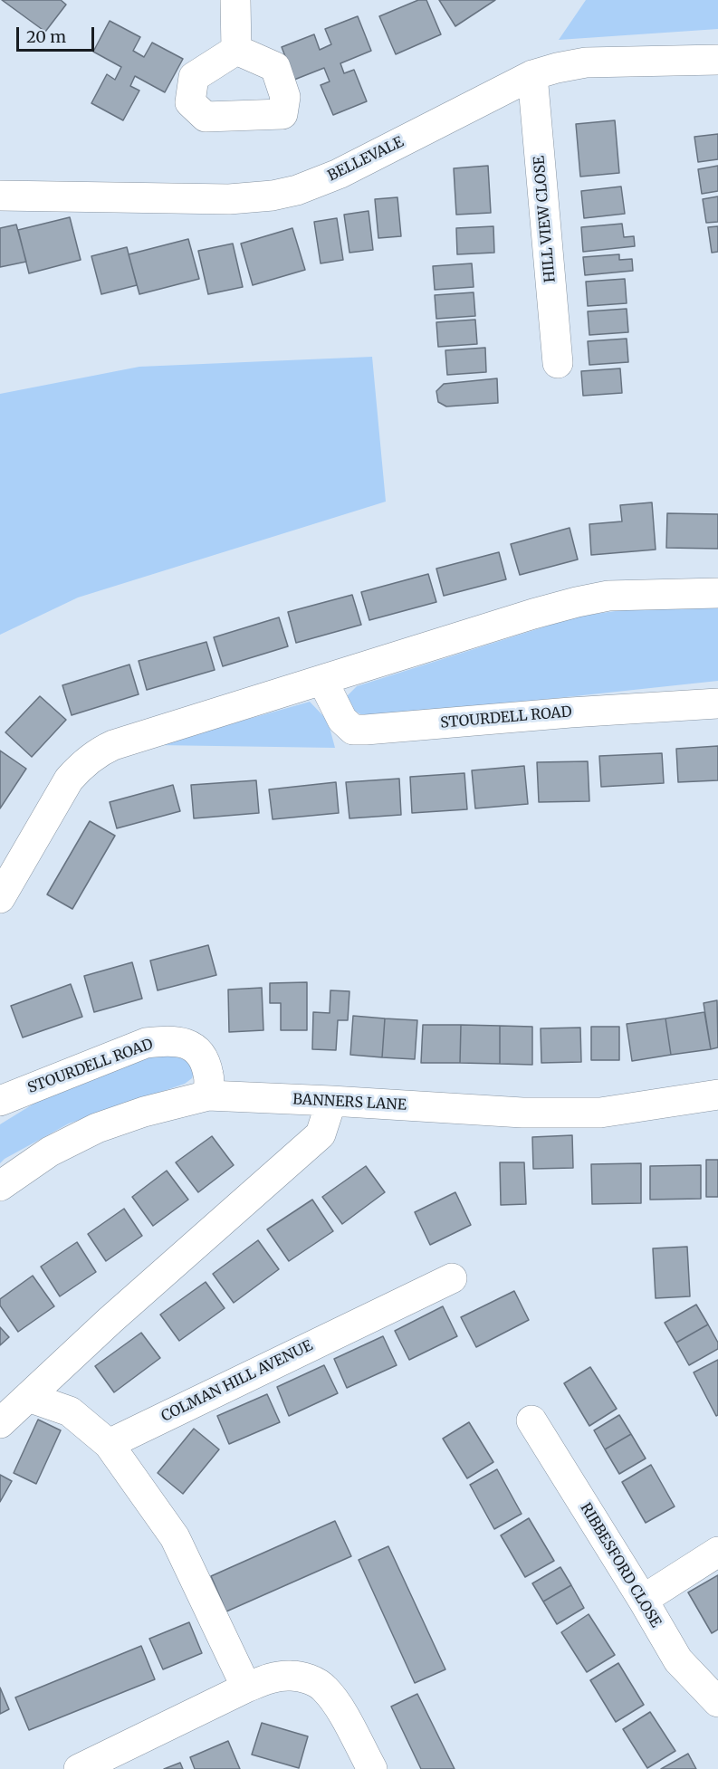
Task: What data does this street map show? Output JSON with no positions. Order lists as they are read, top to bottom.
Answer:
{
  "streets": {
    "street": [
      "BELLEVALE",
      "HILL VIEW CLOSE",
      "STOURDELL ROAD",
      "BANNERS LANE",
      "COLMAN HILL AVENUE",
      "RIBBESFORD CLOSE"
    ]
  },
  "crossings": [
    ["BELLEVALE", "HILL VIEW CLOSE"],
    ["STOURDELL ROAD", "BANNERS LANE"]
  ],
  "scale_bar": "20 m"
}
